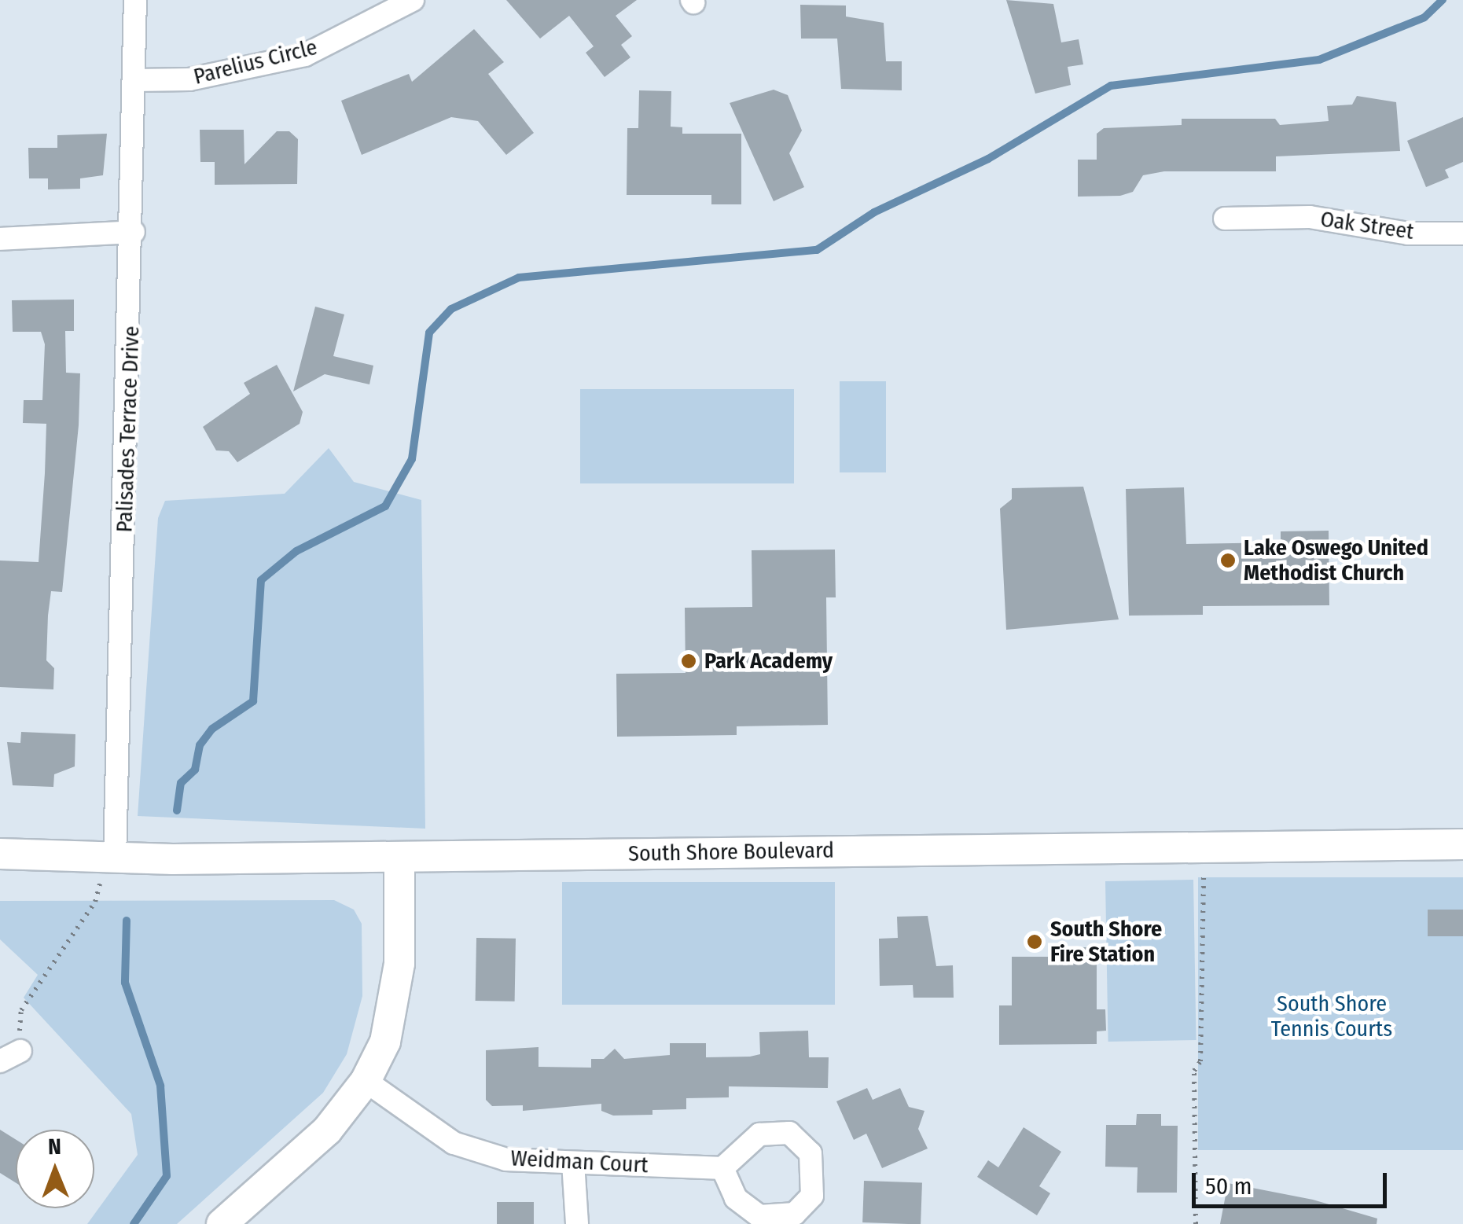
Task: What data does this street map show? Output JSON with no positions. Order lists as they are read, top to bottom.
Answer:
{
  "streets": {
    "main road": ["South Shore Boulevard"],
    "street": [
      "Parelius Circle",
      "Oak Street",
      "Palisades Terrace Drive",
      "Weidman Court"
    ]
  },
  "crossings": [
    ["Parelius Circle", "Palisades Terrace Drive"],
    ["Palisades Terrace Drive", "South Shore Boulevard"]
  ],
  "parks": ["South Shore Tennis Courts"],
  "places": ["Lake Oswego United Methodist Church", "Park Academy", "South Shore Fire Station"],
  "scale_bar": "50 m",
  "north": "top"
}
